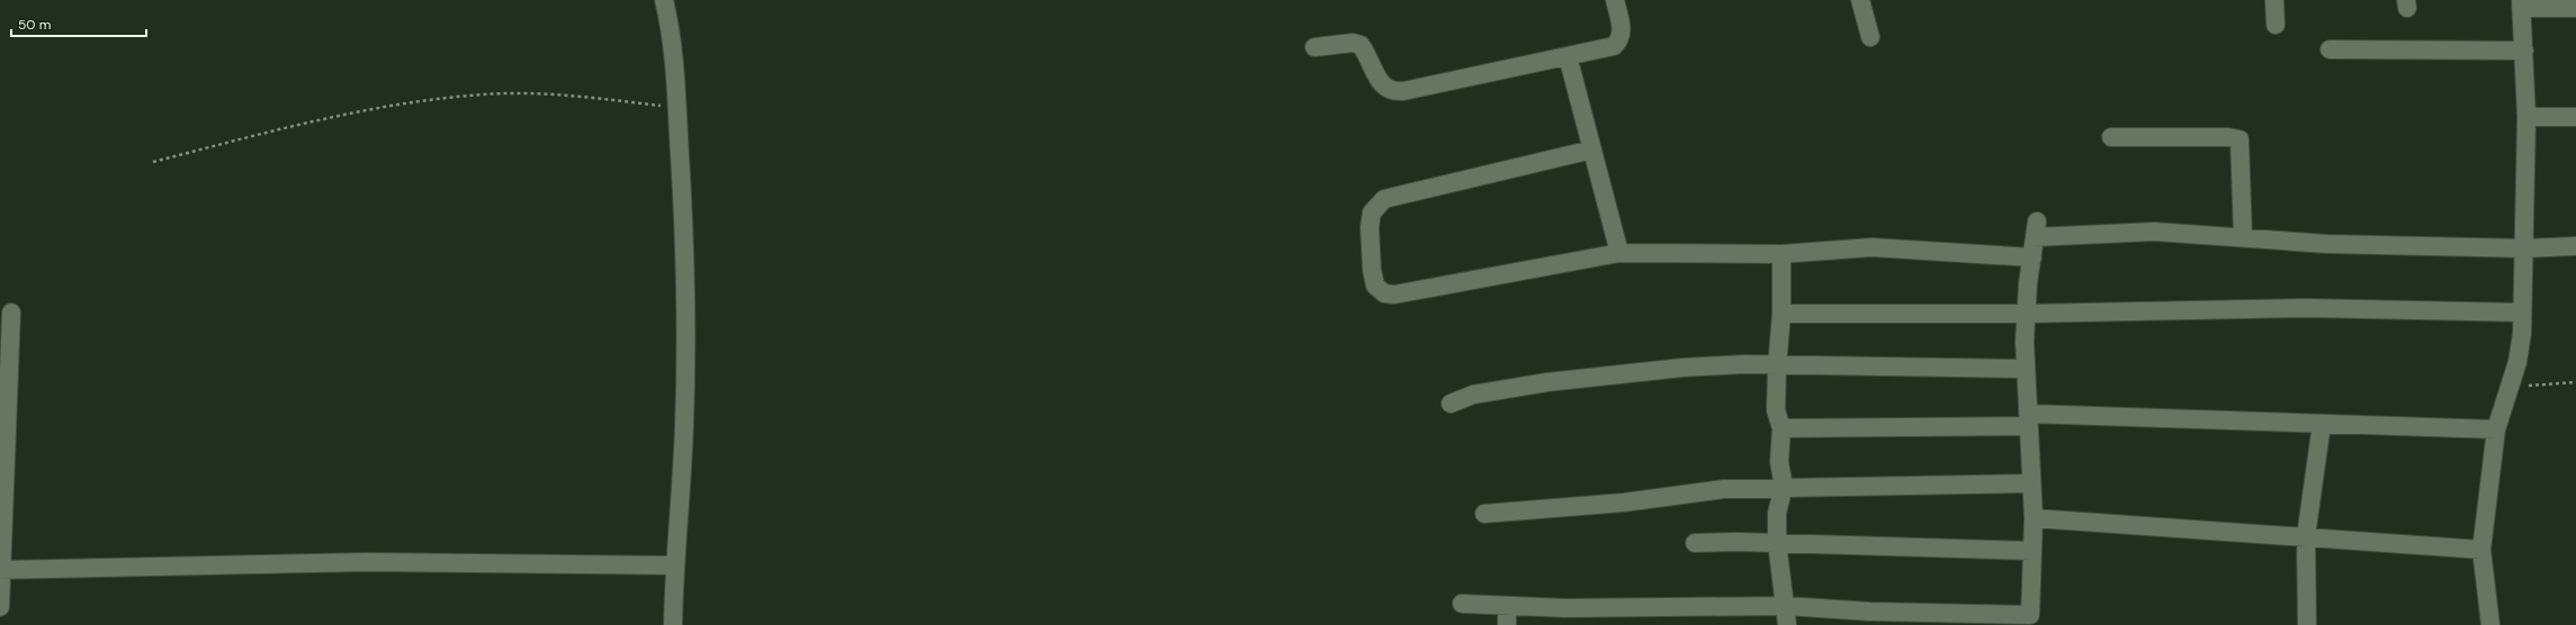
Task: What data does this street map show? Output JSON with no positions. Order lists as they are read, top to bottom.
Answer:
{
  "scale_bar": "50 m"
}
